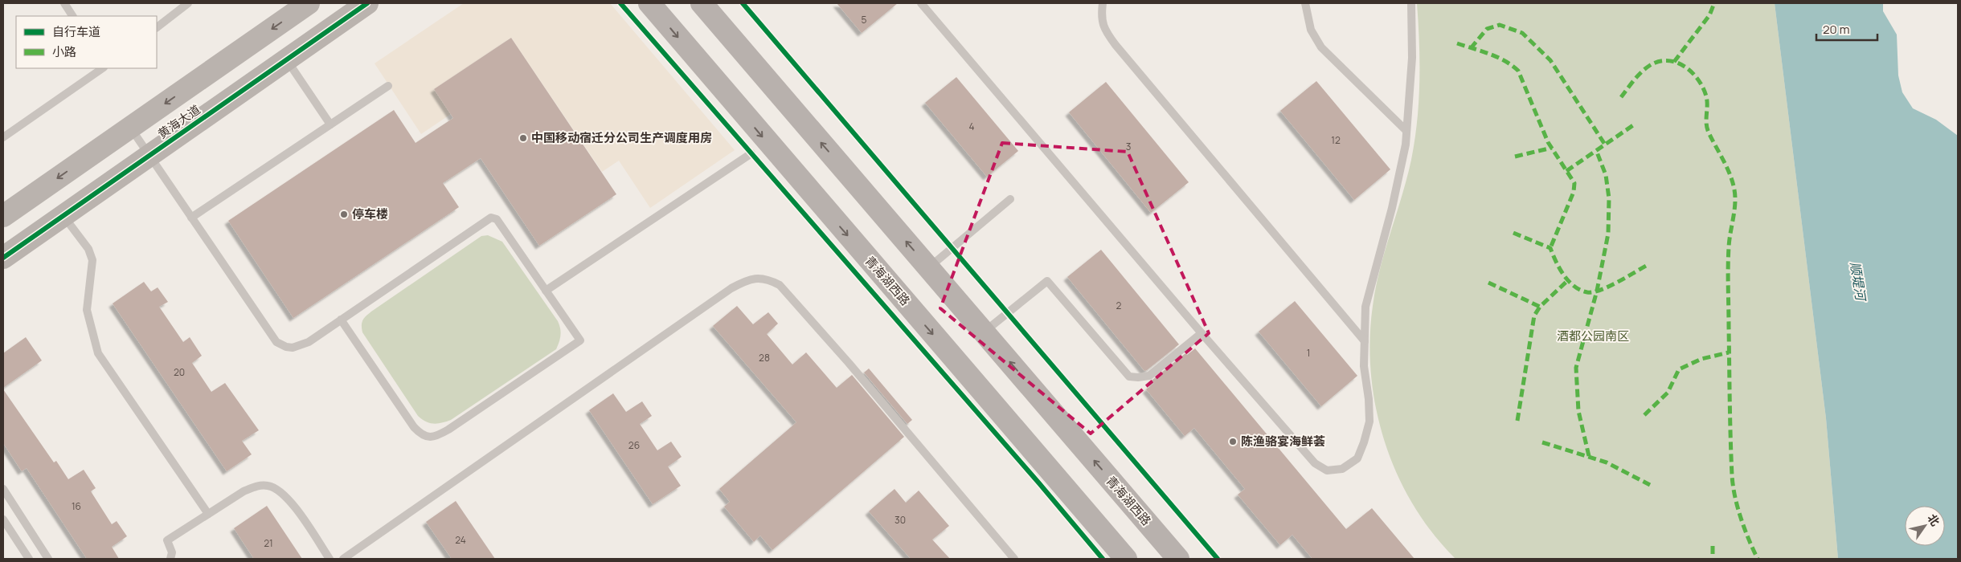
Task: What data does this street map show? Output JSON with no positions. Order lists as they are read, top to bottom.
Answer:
{
  "streets": {
    "main road": ["青海湖西路"],
    "street": ["黄海大道"]
  },
  "water": ["顺堤河"],
  "parks": ["酒都公园南区"],
  "places": ["中国移动宿迁分公司生产调度用房", "停车楼", "陈渔骆宴海鲜荟"],
  "house_numbers": [
    "5",
    "4",
    "12",
    "3",
    "2",
    "1",
    "28",
    "20",
    "26",
    "16",
    "30",
    "24",
    "21"
  ],
  "legend": ["自行车道", "小路"],
  "scale_bar": "20 m",
  "north": "top right"
}
